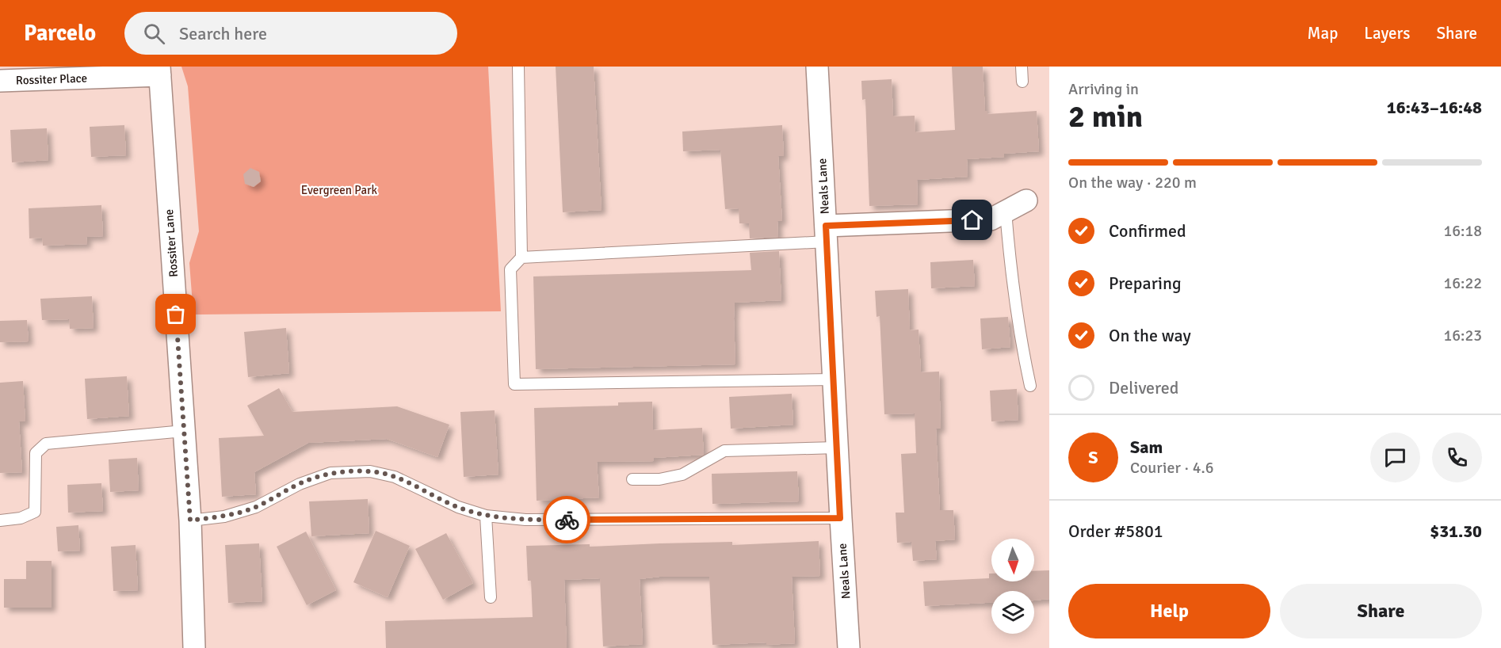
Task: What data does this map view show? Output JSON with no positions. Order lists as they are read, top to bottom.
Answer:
{
  "streets": {
    "street": ["Rossiter Place", "Neals Lane", "Rossiter Lane"]
  },
  "crossings": [
    ["Rossiter Place", "Rossiter Lane"]
  ],
  "parks": ["Evergreen Park"],
  "north": "bottom",
  "page": {
    "header": "Parcelo",
    "search": "Search here",
    "nav": ["Map", "Layers", "Share"],
    "heading": ["2 min", "Arriving in", "16:43–16:48"],
    "panel": [
      "Sam",
      "Courier · 4.6",
      "Order #5801",
      "$31.30"
    ],
    "bar": "On the way · 220 m",
    "list": [
      ["Confirmed", "16:18"],
      ["Preparing", "16:22"],
      ["On the way", "16:23"],
      "Delivered"
    ],
    "round": "S",
    "buttons": ["Help", "Share"]
  }
}
